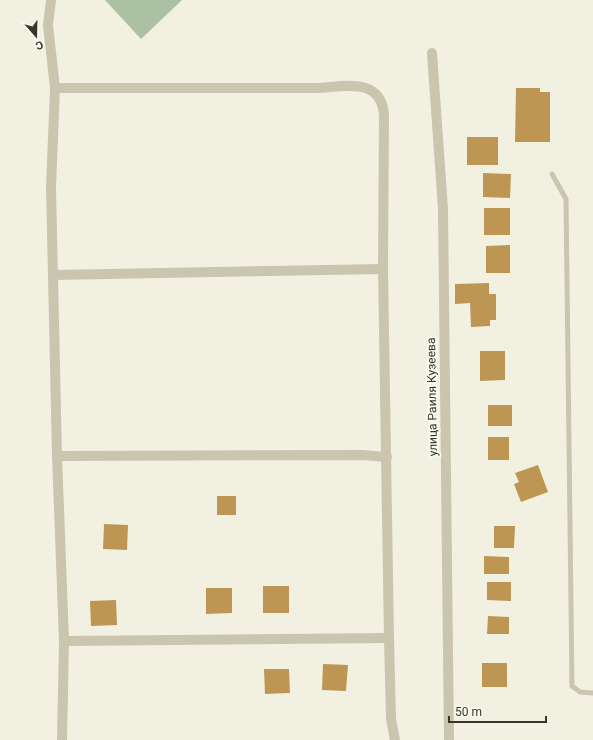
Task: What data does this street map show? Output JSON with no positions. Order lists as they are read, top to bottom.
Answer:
{
  "streets": {
    "street": ["улица Раиля Кузеева"]
  },
  "scale_bar": "50 m",
  "north": "bottom"
}
